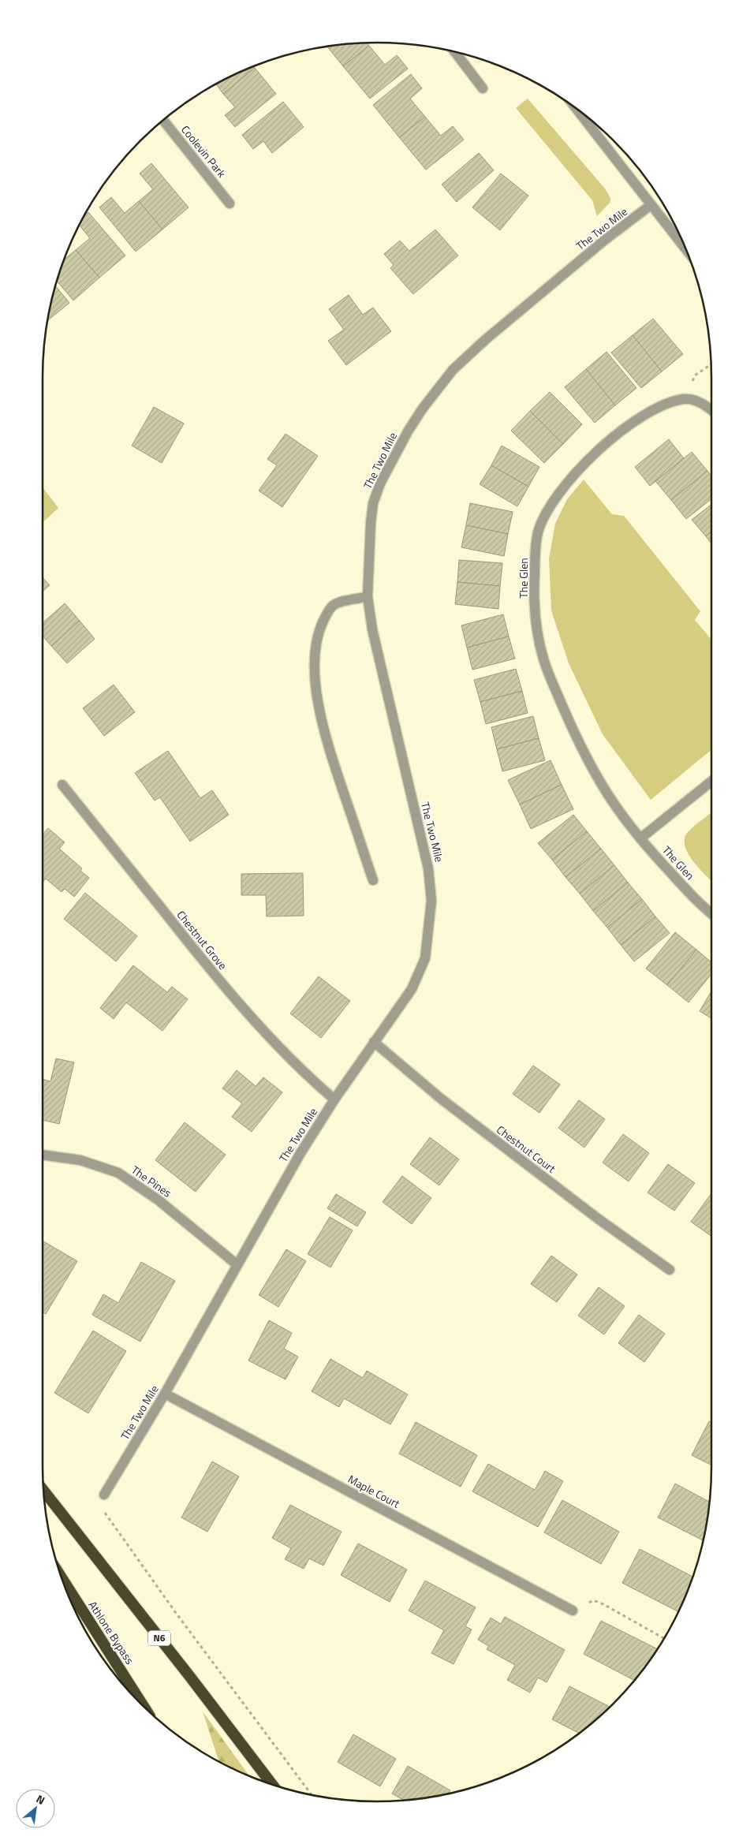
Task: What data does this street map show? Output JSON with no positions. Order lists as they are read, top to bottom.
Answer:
{
  "streets": {
    "highway": ["Athlone Bypass", "N6"],
    "street": [
      "Coolevin Park",
      "The Two Mile",
      "The Glen",
      "Chestnut Grove",
      "Chestnut Court",
      "The Pines",
      "Maple Court"
    ]
  },
  "crossings": [
    ["The Two Mile", "Chestnut Grove"],
    ["The Two Mile", "Chestnut Court"],
    ["The Two Mile", "The Pines"],
    ["The Two Mile", "Maple Court"]
  ],
  "north": "top right"
}
